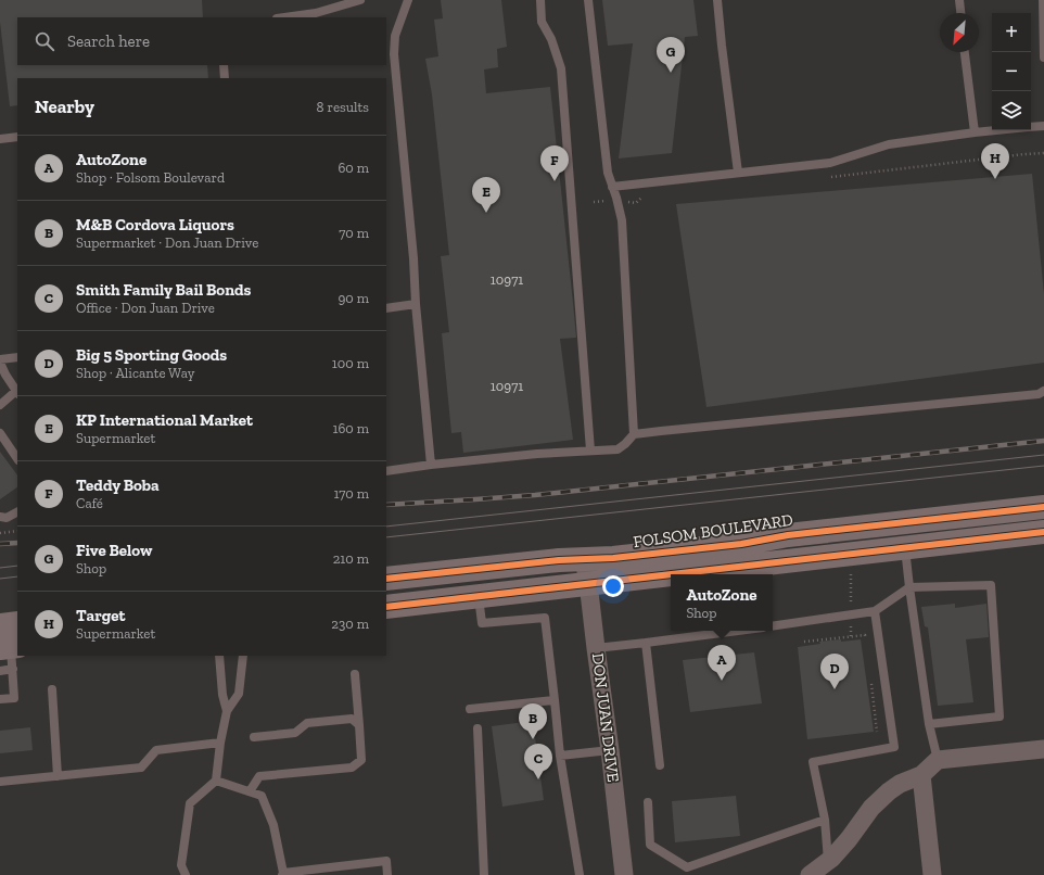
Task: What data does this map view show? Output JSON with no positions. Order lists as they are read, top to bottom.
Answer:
{
  "streets": {
    "main road": ["FOLSOM BOULEVARD"],
    "street": ["DON JUAN DRIVE"]
  },
  "crossings": [
    ["FOLSOM BOULEVARD", "DON JUAN DRIVE"]
  ],
  "house_numbers": ["10971", "10971"],
  "north": "bottom left",
  "page": {
    "map_buttons": ["+", "−"],
    "search": "Search here",
    "pins": [
      "G",
      "H",
      "F",
      "E",
      "A",
      "D",
      "B",
      "C"
    ],
    "heading": ["Nearby", "8 results"],
    "list": [
      {
        "mark": "A",
        "name": "AutoZone",
        "note": "Shop · Folsom Boulevard",
        "value": "60 m"
      },
      {
        "mark": "B",
        "name": "M&B Cordova Liquors",
        "note": "Supermarket · Don Juan Drive",
        "value": "70 m"
      },
      {
        "mark": "C",
        "name": "Smith Family Bail Bonds",
        "note": "Office · Don Juan Drive",
        "value": "90 m"
      },
      {
        "mark": "D",
        "name": "Big 5 Sporting Goods",
        "note": "Shop · Alicante Way",
        "value": "100 m"
      },
      {
        "mark": "E",
        "name": "KP International Market",
        "note": "Supermarket",
        "value": "160 m"
      },
      {
        "mark": "F",
        "name": "Teddy Boba",
        "note": "Café",
        "value": "170 m"
      },
      {
        "mark": "G",
        "name": "Five Below",
        "note": "Shop",
        "value": "210 m"
      },
      {
        "mark": "H",
        "name": "Target",
        "note": "Supermarket",
        "value": "230 m"
      }
    ],
    "popup": ["AutoZone", "Shop"]
  }
}
